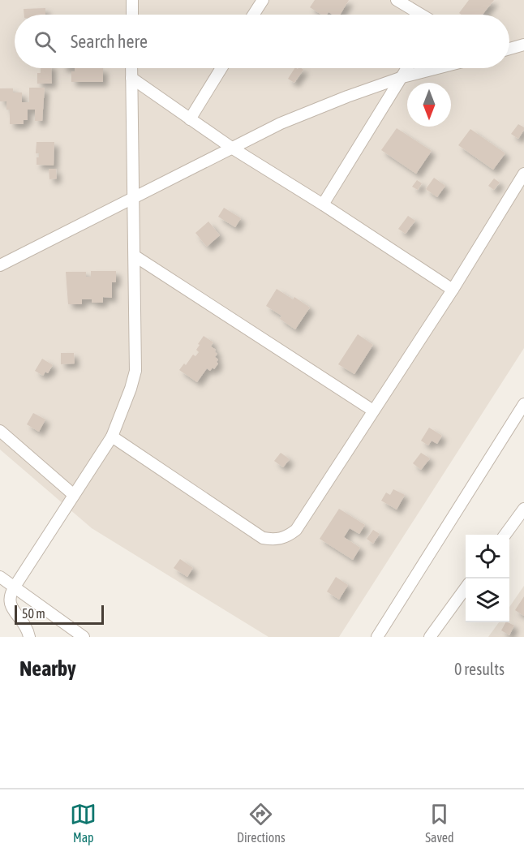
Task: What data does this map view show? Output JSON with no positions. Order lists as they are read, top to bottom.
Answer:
{
  "scale_bar": "50 m",
  "north": "bottom",
  "page": {
    "search": "Search here",
    "scale": "50 m",
    "heading": ["Nearby", "0 results"],
    "nav": ["Map", "Directions", "Saved"]
  }
}
